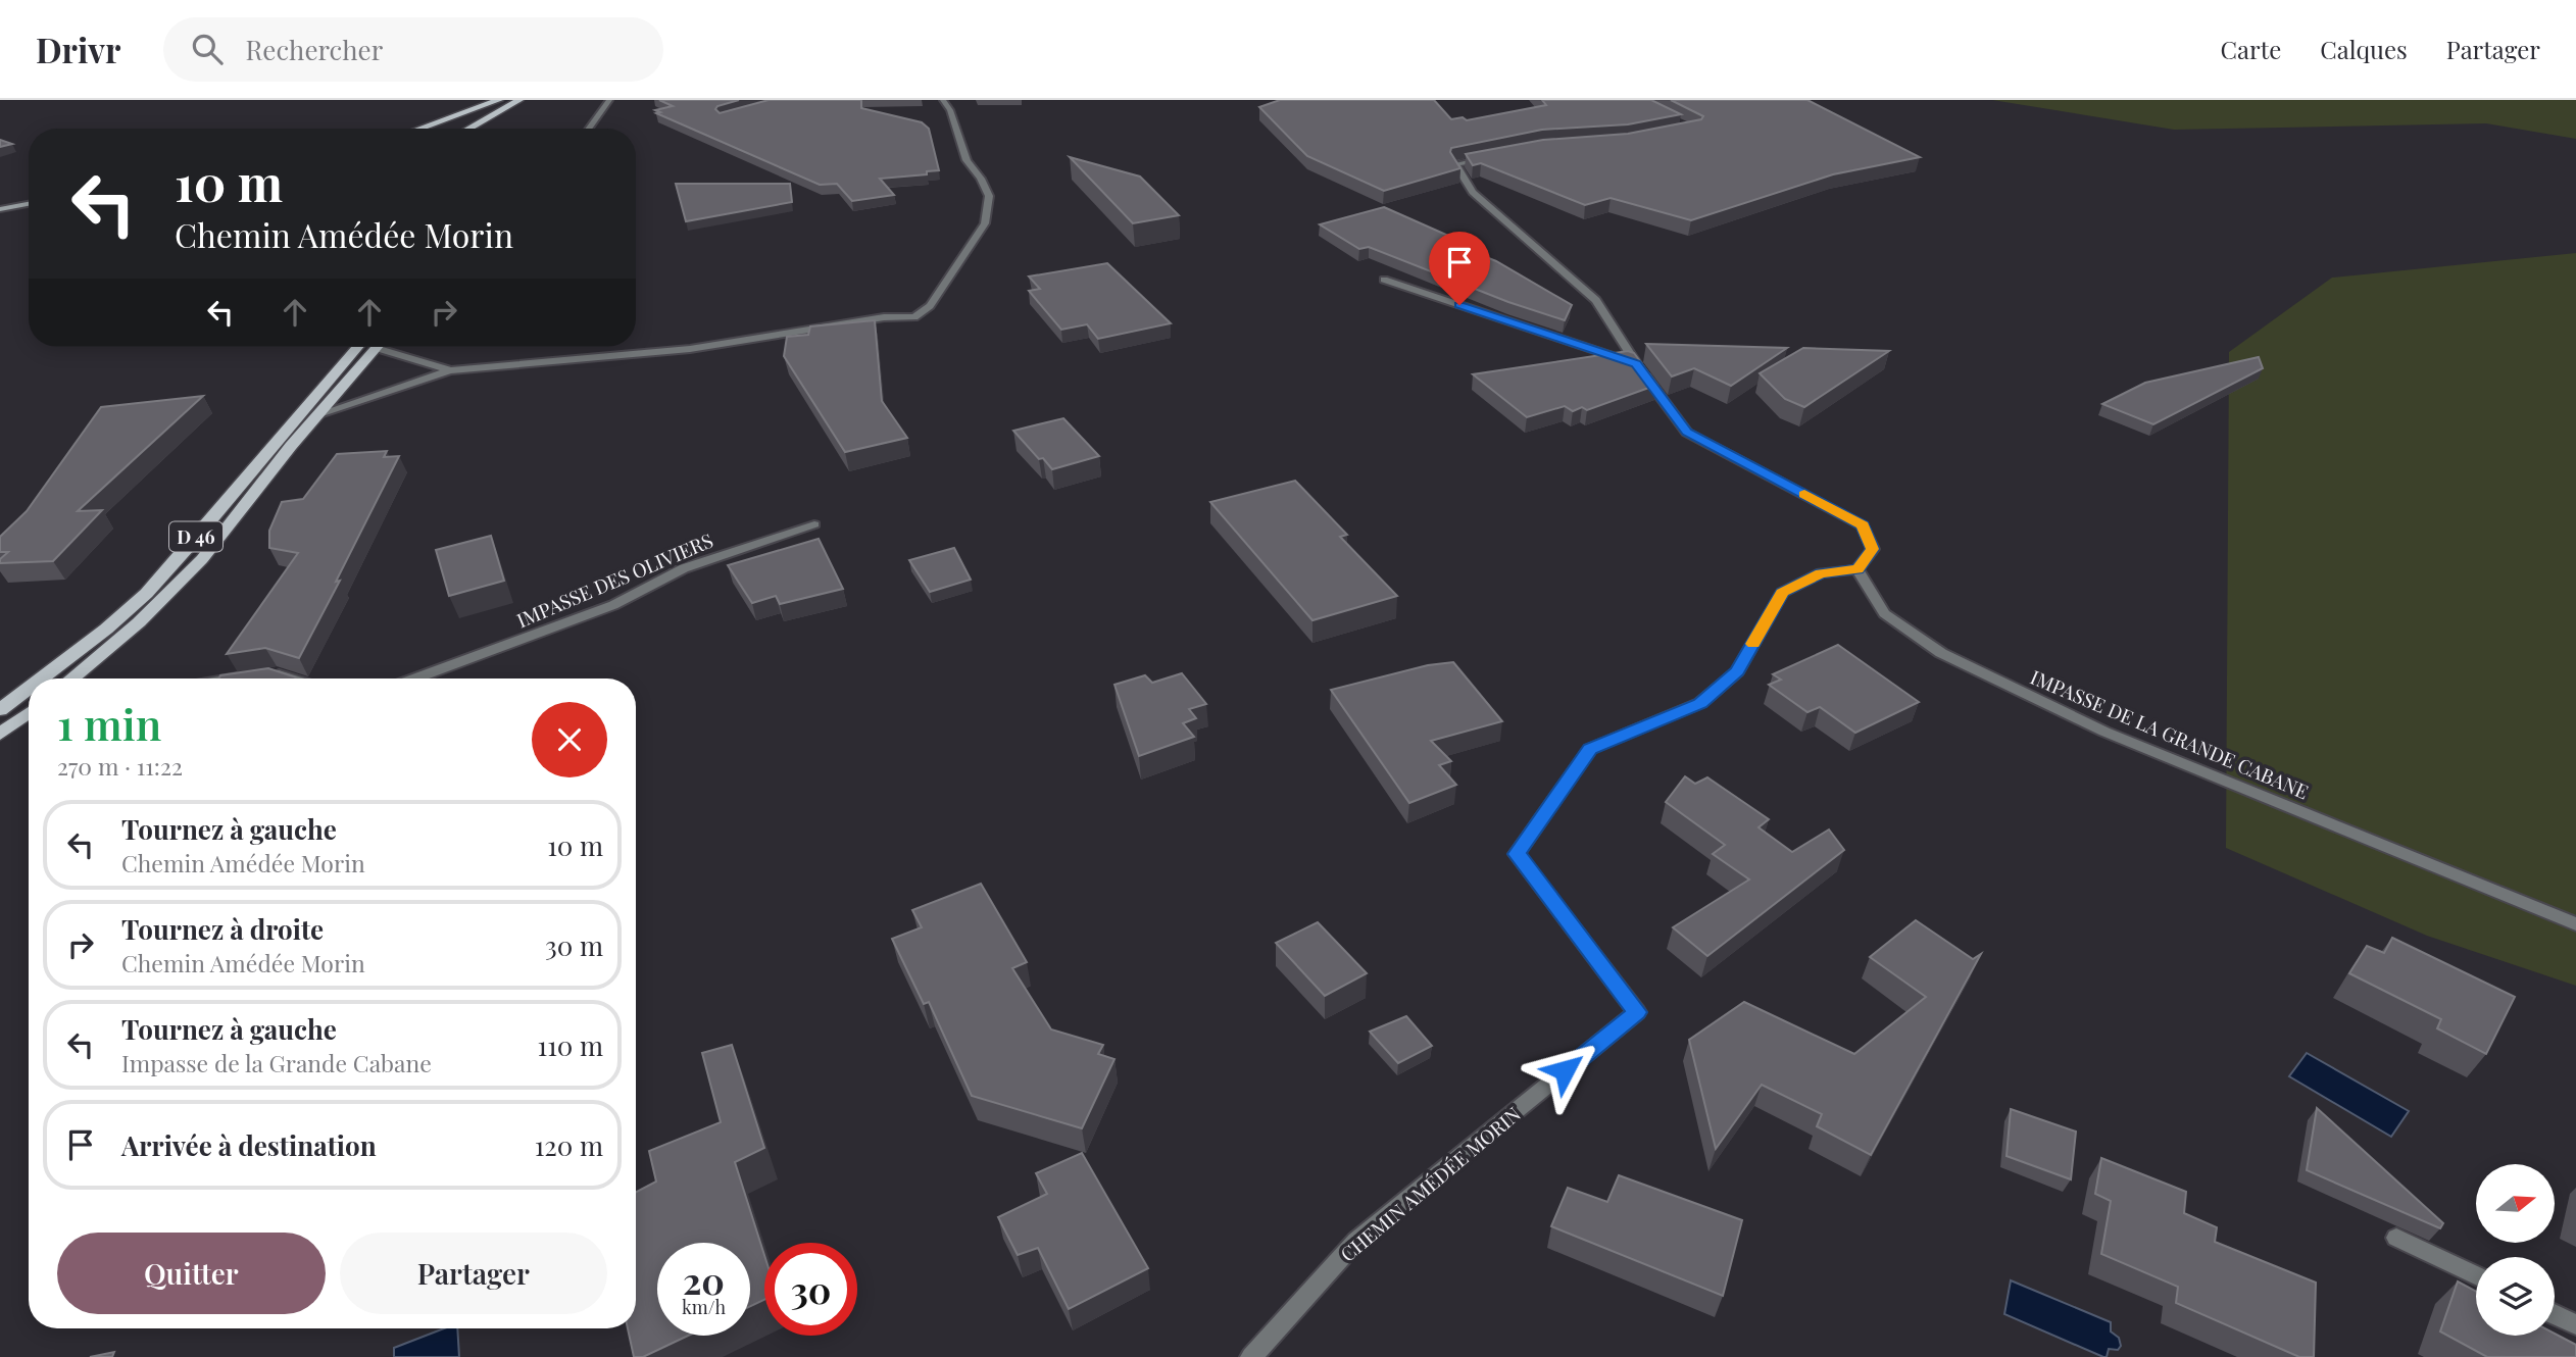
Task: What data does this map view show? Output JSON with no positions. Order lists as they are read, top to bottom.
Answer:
{
  "streets": {
    "main road": ["D 46"],
    "street": ["IMPASSE DES OLIVIERS", "IMPASSE DE LA GRANDE CABANE", "CHEMIN AMÉDÉE MORIN"]
  },
  "crossings": [
    ["IMPASSE DE LA GRANDE CABANE", "CHEMIN AMÉDÉE MORIN"]
  ],
  "north": "right",
  "page": {
    "header": "Drivr",
    "search": "Rechercher",
    "nav": ["Carte", "Calques", "Partager"],
    "turn": ["10 m", "Chemin Amédée Morin"],
    "heading": ["1 min", "270 m · 11:22"],
    "list": [
      {
        "name": "Tournez à gauche",
        "note": "Chemin Amédée Morin",
        "value": "10 m"
      },
      {
        "name": "Tournez à droite",
        "note": "Chemin Amédée Morin",
        "value": "30 m"
      },
      {
        "name": "Tournez à gauche",
        "note": "Impasse de la Grande Cabane",
        "value": "110 m"
      },
      {
        "name": "Arrivée à destination",
        "value": "120 m"
      }
    ],
    "buttons": ["Quitter", "Partager"],
    "speed": "20 km/h",
    "limit": "30"
  }
}
